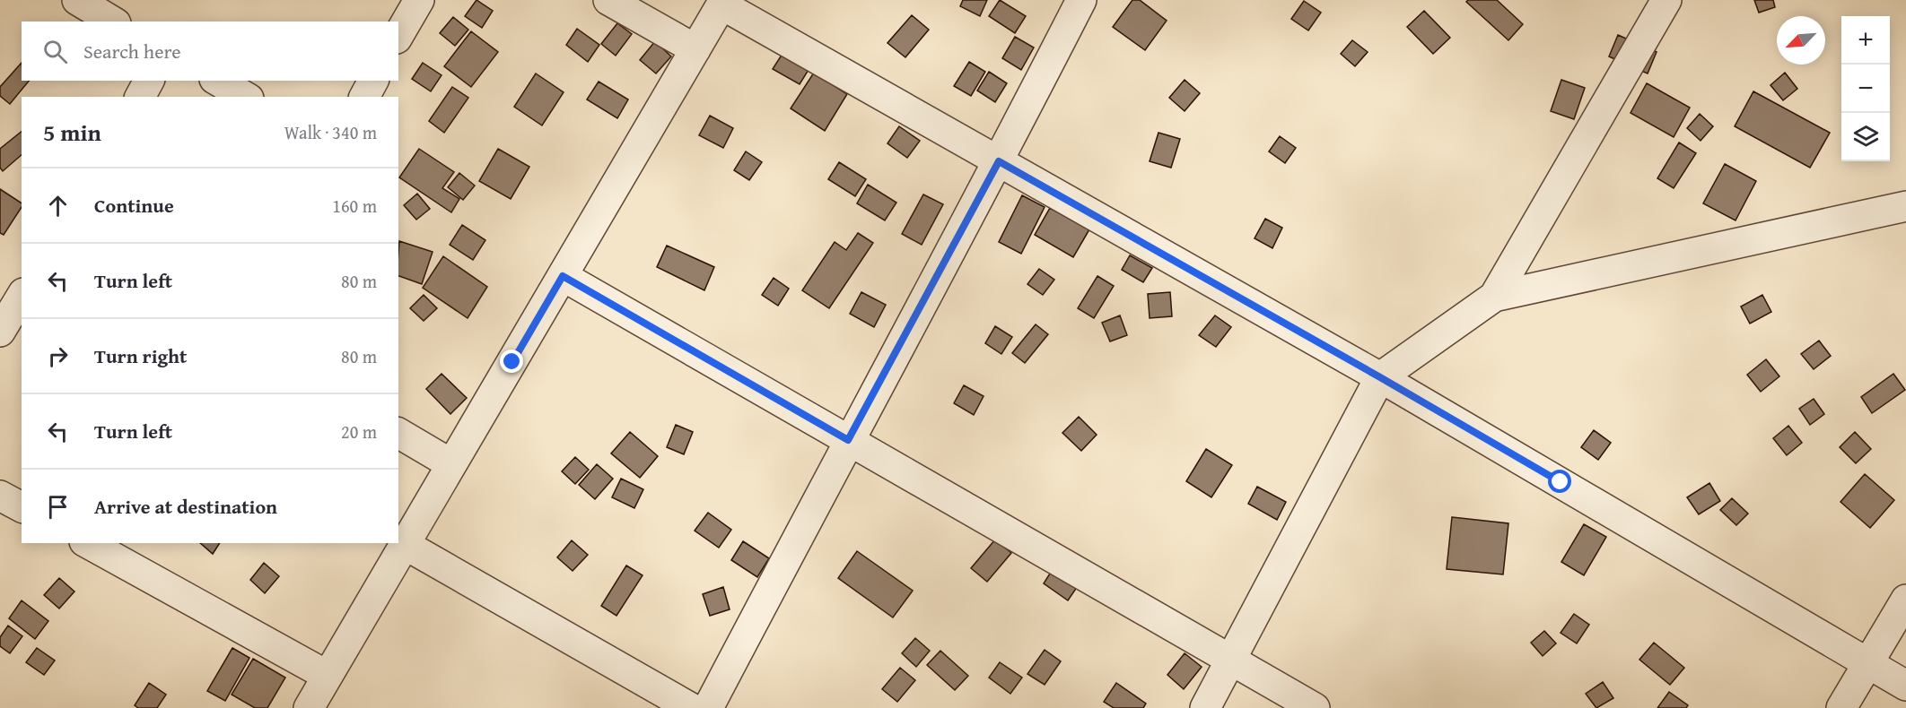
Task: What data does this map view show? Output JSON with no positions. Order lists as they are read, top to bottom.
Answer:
{
  "north": "bottom left",
  "page": {
    "map_buttons": ["+", "−"],
    "search": "Search here",
    "heading": ["5 min", "Walk · 340 m"],
    "list": [
      ["Continue", "160 m"],
      ["Turn left", "80 m"],
      ["Turn right", "80 m"],
      ["Turn left", "20 m"],
      "Arrive at destination"
    ]
  }
}
